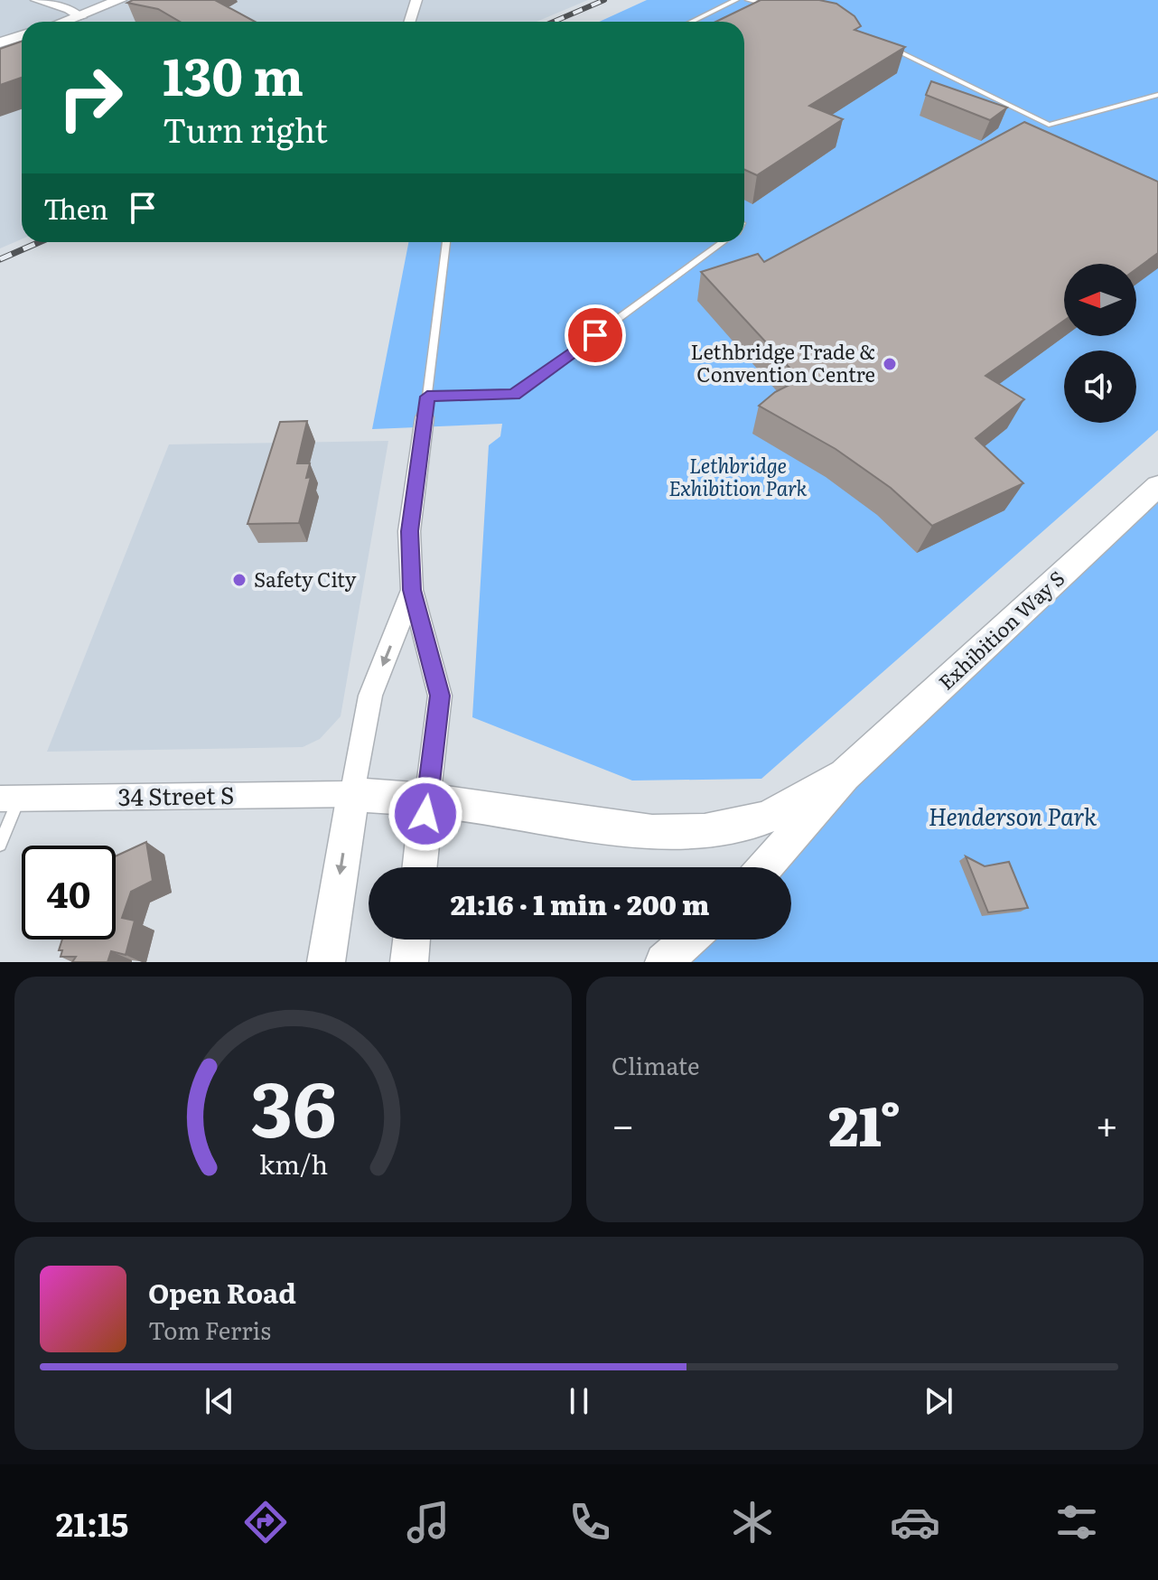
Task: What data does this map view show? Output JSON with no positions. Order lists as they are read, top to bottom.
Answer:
{
  "streets": {
    "street": ["Exhibition Way S", "34 Street S"]
  },
  "parks": ["Lethbridge Exhibition Park", "Henderson Park"],
  "places": ["Lethbridge Trade & Convention Centre", "Safety City"],
  "north": "left",
  "page": {
    "turn": ["130 m", "Turn right"],
    "then": "Then",
    "limit": "40",
    "trip": "21:16 · 1 min · 200 m",
    "tile": "Climate",
    "heat": ["−", "21°", "+"],
    "song": ["Open Road", "Tom Ferris"],
    "tabs": "21:15",
    "gauge": ["36", "km/h"]
  }
}
